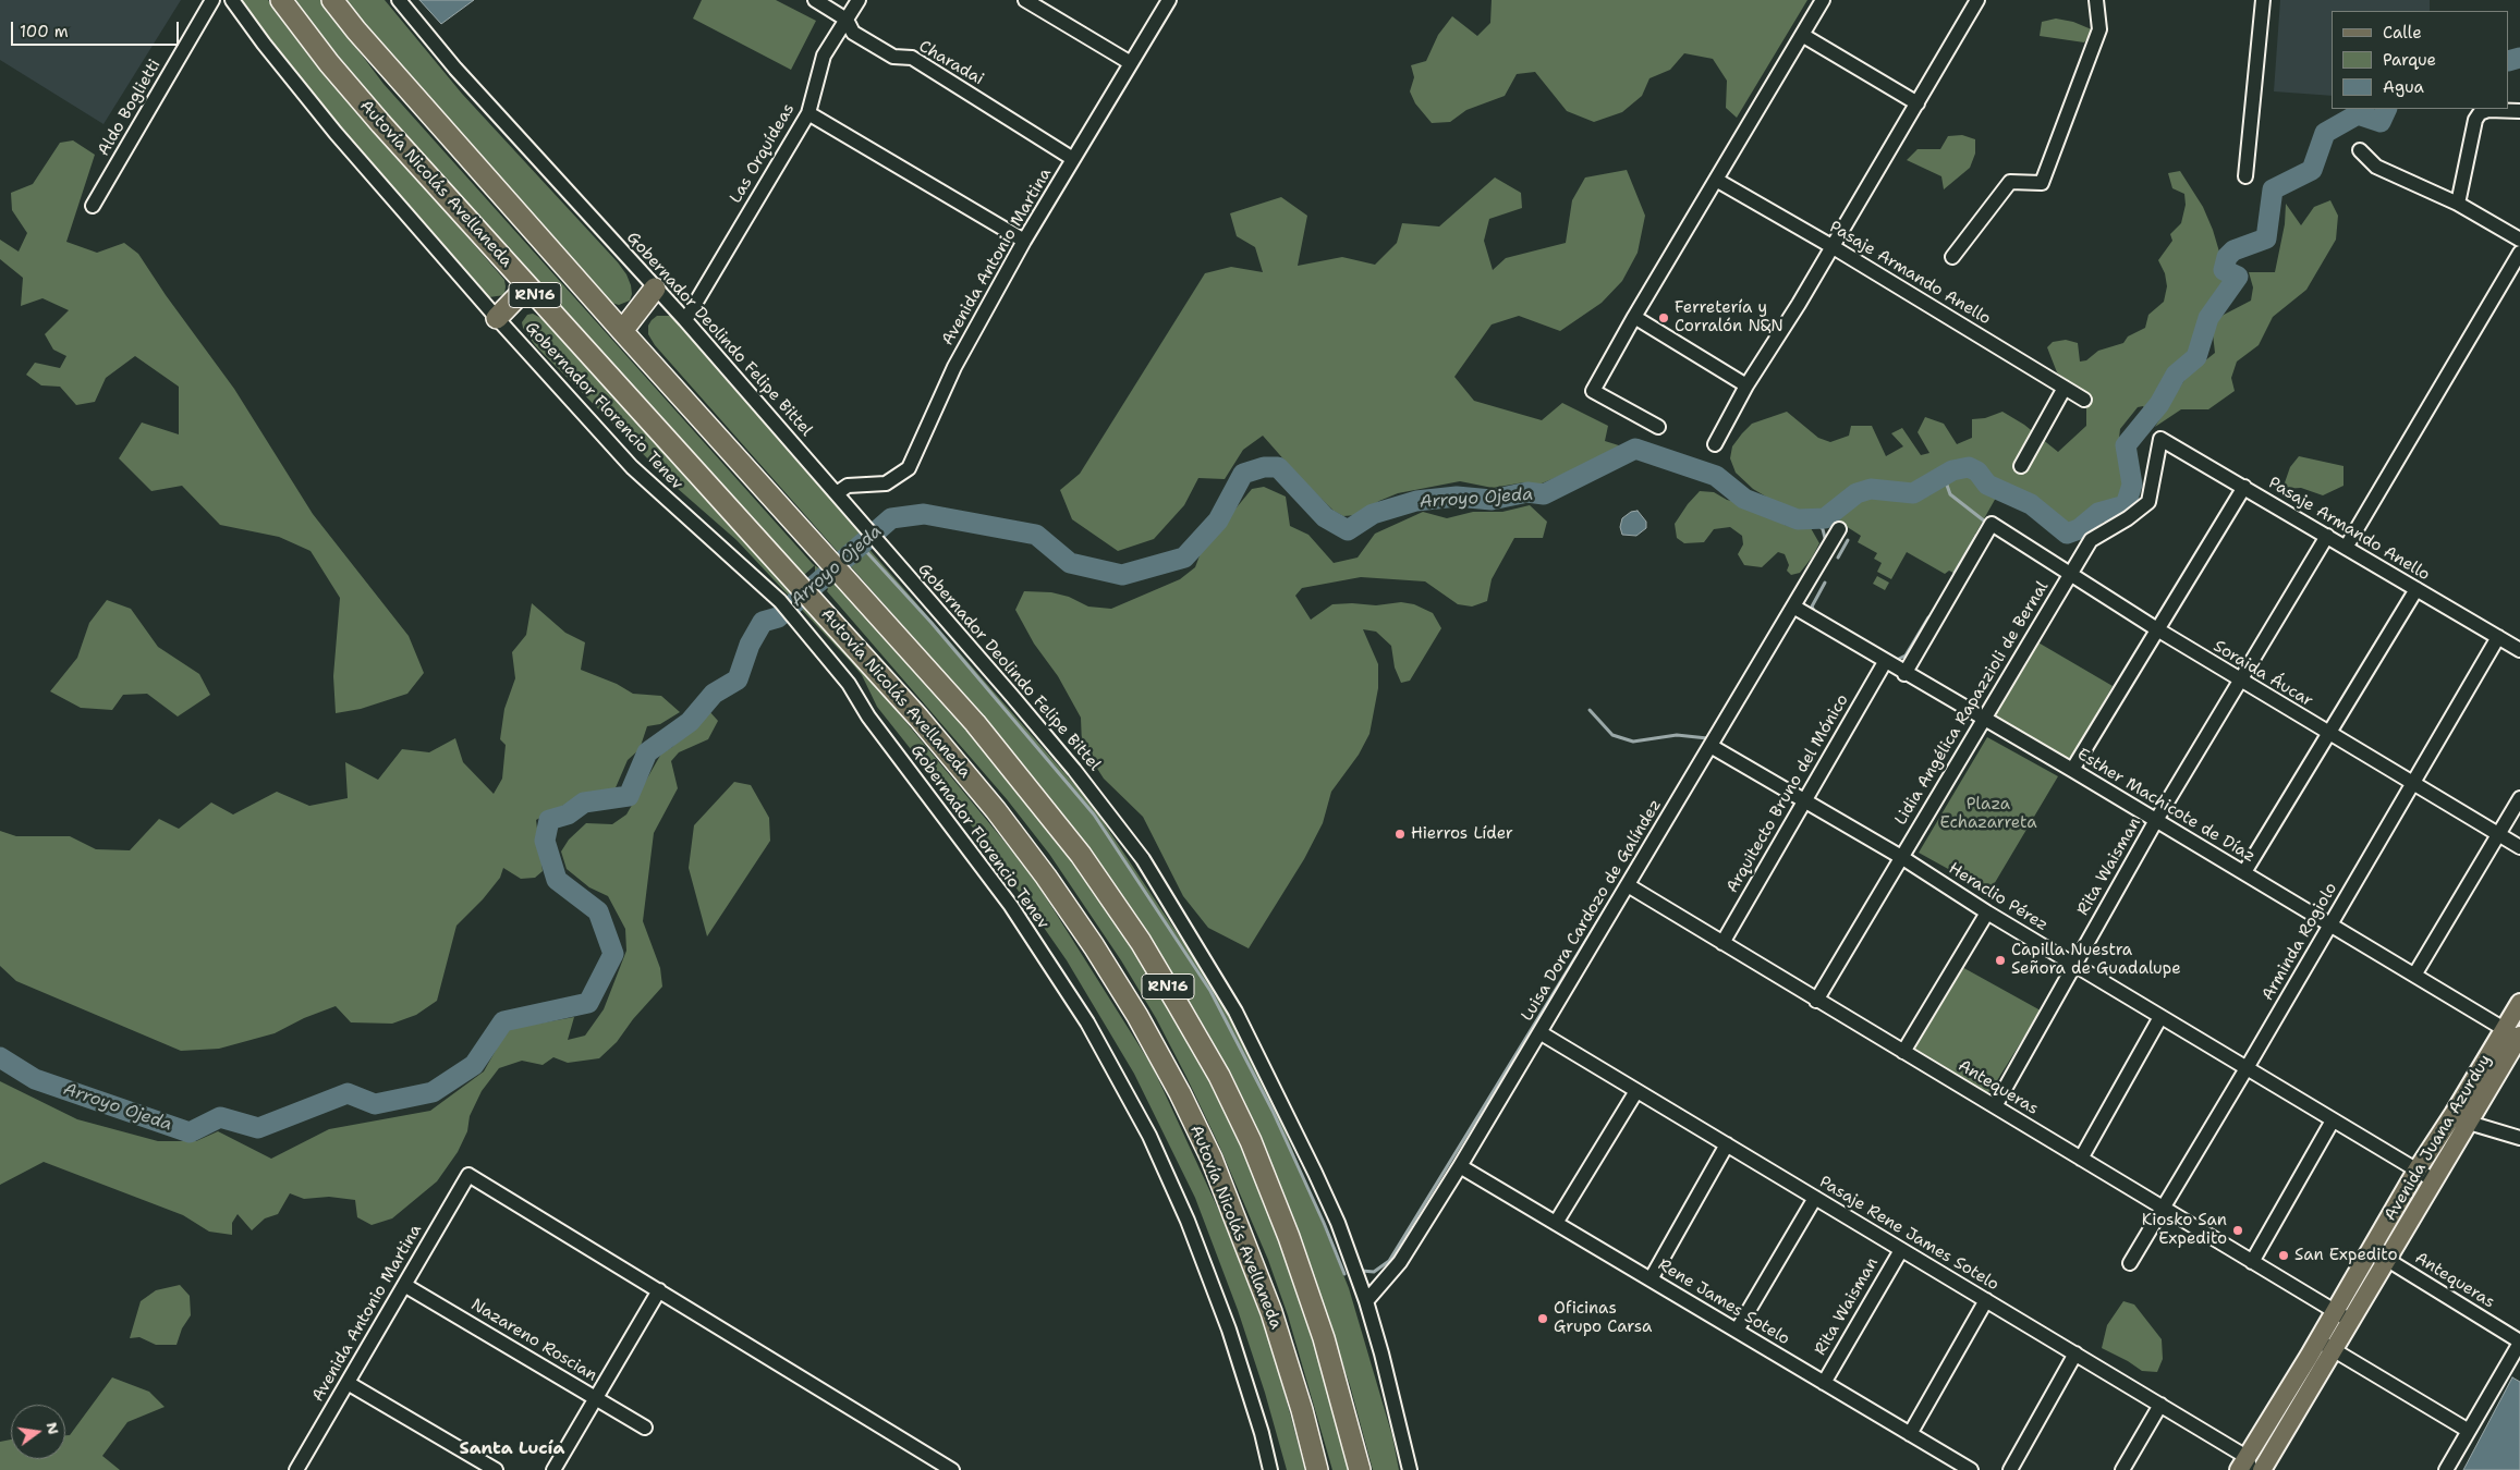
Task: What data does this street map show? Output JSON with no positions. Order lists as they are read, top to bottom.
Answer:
{
  "streets": {
    "highway": ["Autovía Nicolás Avellaneda", "RN16"],
    "main road": ["Avenida Juana Azurduy"],
    "street": [
      "Charadai",
      "Aldo Boglietti",
      "Las Orquídeas",
      "Avenida Antonio Martina",
      "Pasaje Armando Anello",
      "Gobernador Deolindo Felipe Bittel",
      "Gobernador Florencio Tenev",
      "Soraida Áucar",
      "Lidia Angélica Rapazzioli de Bernal",
      "Arquitecto Bruno del Mónico",
      "Esther Machicote de Díaz",
      "Rita Waisman",
      "Heraclio Pérez",
      "Luisa Dora Cardozo de Galíndez",
      "Arminda Rogiolo",
      "Antequeras",
      "Pasaje Rene James Sotelo",
      "Rene James Sotelo",
      "Nazareno Roscian"
    ]
  },
  "crossings": [
    ["Charadai", "Las Orquídeas"],
    ["Charadai", "Avenida Antonio Martina"],
    ["Las Orquídeas", "Gobernador Deolindo Felipe Bittel"],
    ["Avenida Antonio Martina", "Gobernador Deolindo Felipe Bittel"],
    ["Avenida Antonio Martina", "Nazareno Roscian"],
    ["Pasaje Armando Anello", "Lidia Angélica Rapazzioli de Bernal"],
    ["Pasaje Armando Anello", "Rita Waisman"],
    ["Pasaje Armando Anello", "Arminda Rogiolo"],
    ["Gobernador Deolindo Felipe Bittel", "Luisa Dora Cardozo de Galíndez"],
    ["Soraida Áucar", "Lidia Angélica Rapazzioli de Bernal"],
    ["Soraida Áucar", "Esther Machicote de Díaz"],
    ["Soraida Áucar", "Rita Waisman"],
    ["Soraida Áucar", "Arminda Rogiolo"],
    ["Lidia Angélica Rapazzioli de Bernal", "Esther Machicote de Díaz"],
    ["Lidia Angélica Rapazzioli de Bernal", "Heraclio Pérez"],
    ["Lidia Angélica Rapazzioli de Bernal", "Antequeras"],
    ["Arquitecto Bruno del Mónico", "Esther Machicote de Díaz"],
    ["Arquitecto Bruno del Mónico", "Heraclio Pérez"],
    ["Arquitecto Bruno del Mónico", "Antequeras"],
    ["Esther Machicote de Díaz", "Rita Waisman"],
    ["Esther Machicote de Díaz", "Luisa Dora Cardozo de Galíndez"],
    ["Esther Machicote de Díaz", "Arminda Rogiolo"],
    ["Esther Machicote de Díaz", "Avenida Juana Azurduy"],
    ["Rita Waisman", "Heraclio Pérez"],
    ["Rita Waisman", "Antequeras"],
    ["Rita Waisman", "Pasaje Rene James Sotelo"],
    ["Rita Waisman", "Rene James Sotelo"],
    ["Heraclio Pérez", "Luisa Dora Cardozo de Galíndez"],
    ["Heraclio Pérez", "Arminda Rogiolo"],
    ["Heraclio Pérez", "Avenida Juana Azurduy"],
    ["Luisa Dora Cardozo de Galíndez", "Antequeras"],
    ["Luisa Dora Cardozo de Galíndez", "Pasaje Rene James Sotelo"],
    ["Luisa Dora Cardozo de Galíndez", "Rene James Sotelo"],
    ["Arminda Rogiolo", "Antequeras"],
    ["Antequeras", "Avenida Juana Azurduy"],
    ["Avenida Juana Azurduy", "Pasaje Rene James Sotelo"]
  ],
  "districts": ["Santa Lucía"],
  "water": ["Arroyo Ojeda"],
  "parks": ["Plaza Echazarreta"],
  "places": [
    "Ferretería y Corralón N&N",
    "Hierros Líder",
    "Capilla Nuestra Señora de Guadalupe",
    "Kiosko San Expedito",
    "San Expedito",
    "Oficinas Grupo Carsa"
  ],
  "legend": ["Calle", "Parque", "Agua"],
  "scale_bar": "100 m",
  "north": "right"
}
